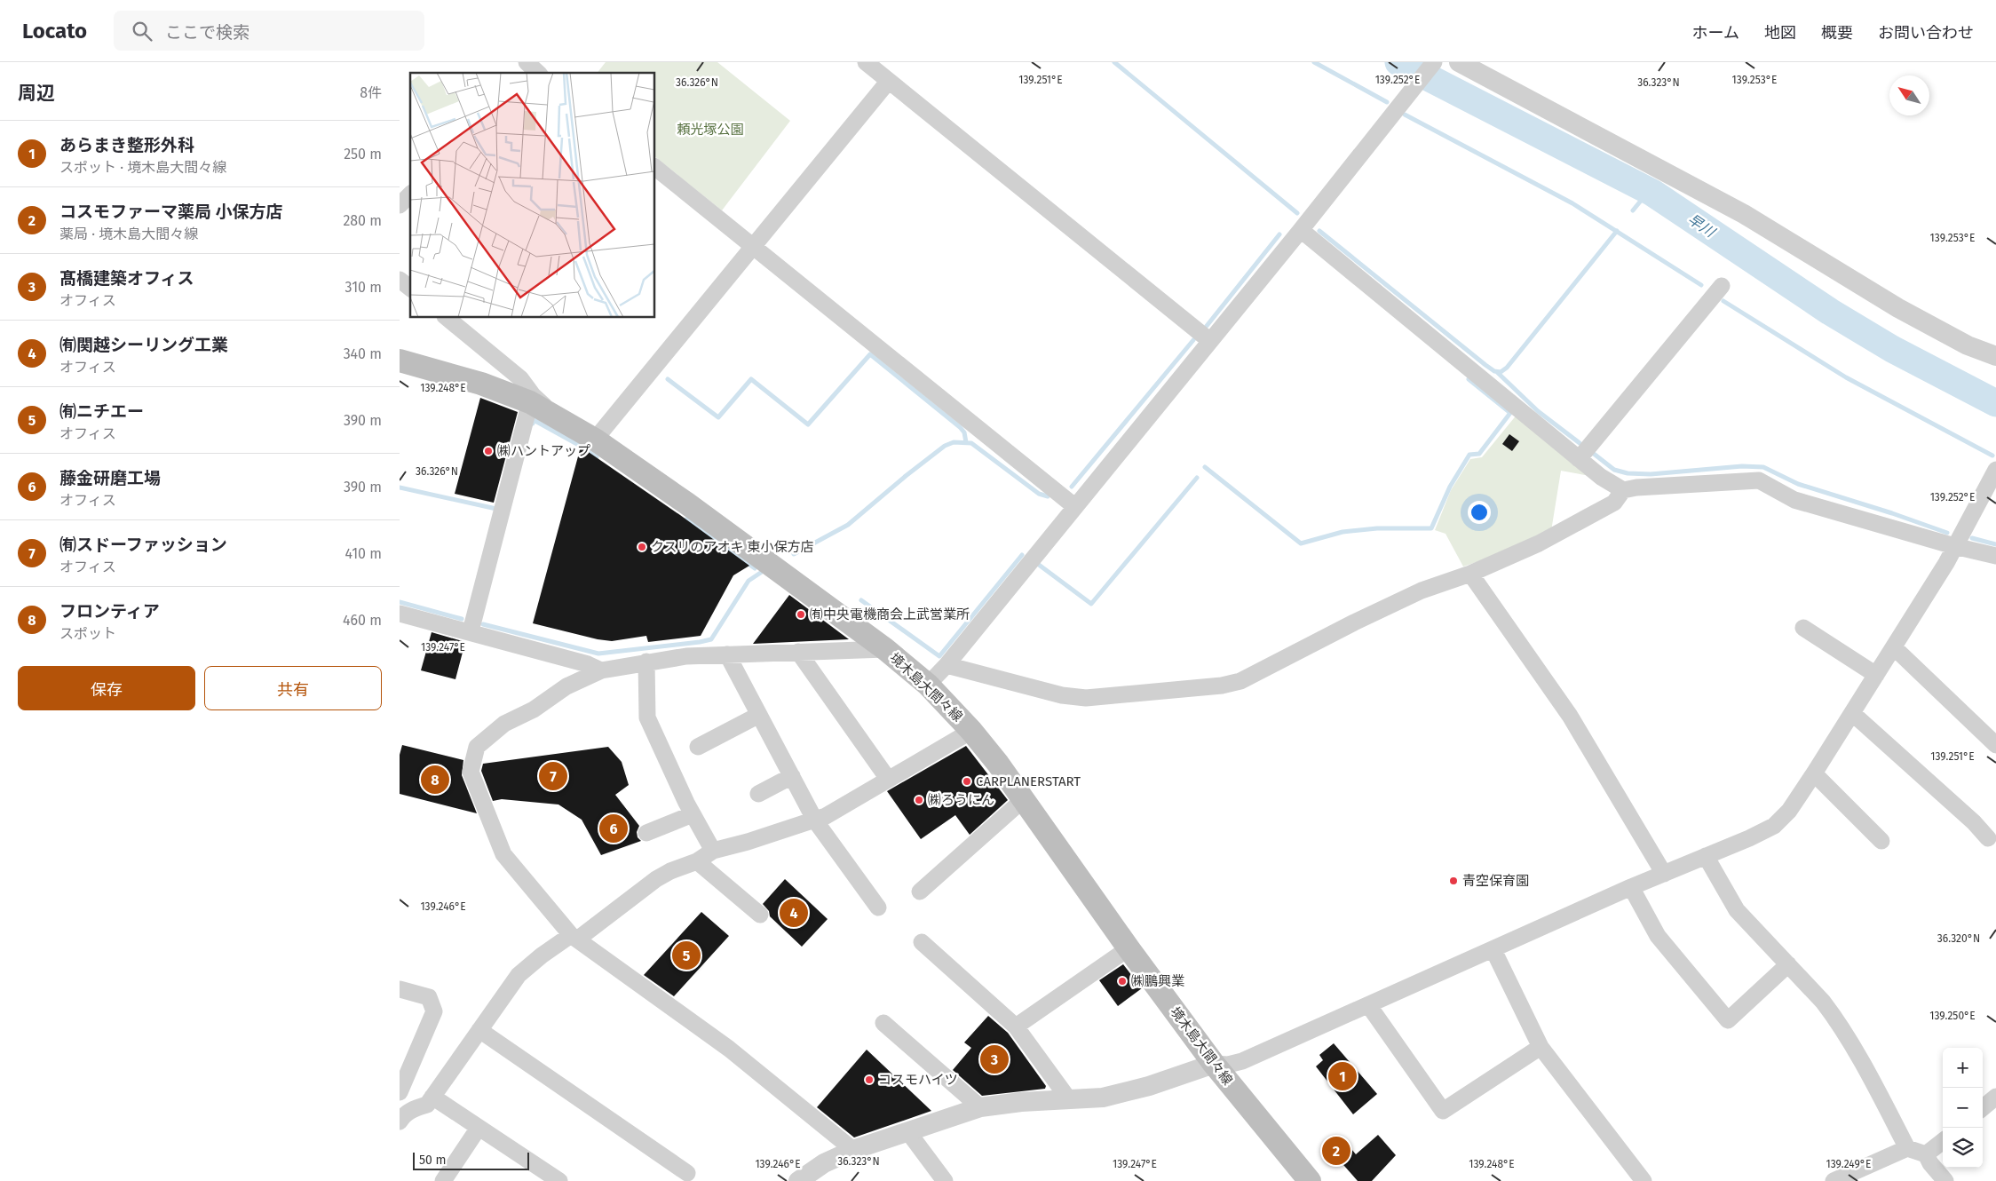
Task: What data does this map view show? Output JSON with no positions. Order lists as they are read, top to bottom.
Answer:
{
  "streets": {
    "main road": ["境木島大間々線"]
  },
  "water": ["早川"],
  "parks": ["頼光塚公園"],
  "places": [
    "㈱ハントアップ",
    "クスリのアオキ 東小保方店",
    "㈲中央電機商会上武営業所",
    "CARPLANERSTART",
    "㈱ろうにん",
    "青空保育園",
    "㈱鵬興業",
    "コスモハイツ"
  ],
  "scale_bar": "50 m",
  "north": "top left",
  "page": {
    "header": "Locato",
    "search": "ここで検索",
    "nav": [
      "ホーム",
      "地図",
      "概要",
      "お問い合わせ"
    ],
    "heading": ["周辺", "8件"],
    "list": [
      {
        "mark": "1",
        "name": "あらまき整形外科",
        "note": "スポット · 境木島大間々線",
        "value": "250 m"
      },
      {
        "mark": "2",
        "name": "コスモファーマ薬局 小保方店",
        "note": "薬局 · 境木島大間々線",
        "value": "280 m"
      },
      {
        "mark": "3",
        "name": "髙橋建築オフィス",
        "note": "オフィス",
        "value": "310 m"
      },
      {
        "mark": "4",
        "name": "㈲関越シーリング工業",
        "note": "オフィス",
        "value": "340 m"
      },
      {
        "mark": "5",
        "name": "㈲ニチエー",
        "note": "オフィス",
        "value": "390 m"
      },
      {
        "mark": "6",
        "name": "藤金研磨工場",
        "note": "オフィス",
        "value": "390 m"
      },
      {
        "mark": "7",
        "name": "㈲スドーファッション",
        "note": "オフィス",
        "value": "410 m"
      },
      {
        "mark": "8",
        "name": "フロンティア",
        "note": "スポット",
        "value": "460 m"
      }
    ],
    "buttons": ["保存", "共有"],
    "pins": [
      "7",
      "8",
      "6",
      "4",
      "5",
      "3",
      "1",
      "2"
    ],
    "map_buttons": ["+", "−"],
    "scale": "50 m"
  },
  "coordinates": [
    "139.253°E",
    "139.251°E",
    "139.252°E",
    "36.323°N",
    "36.326°N",
    "139.248°E",
    "139.247°E",
    "139.246°E",
    "36.320°N",
    "139.250°E",
    "139.249°E"
  ]
}
